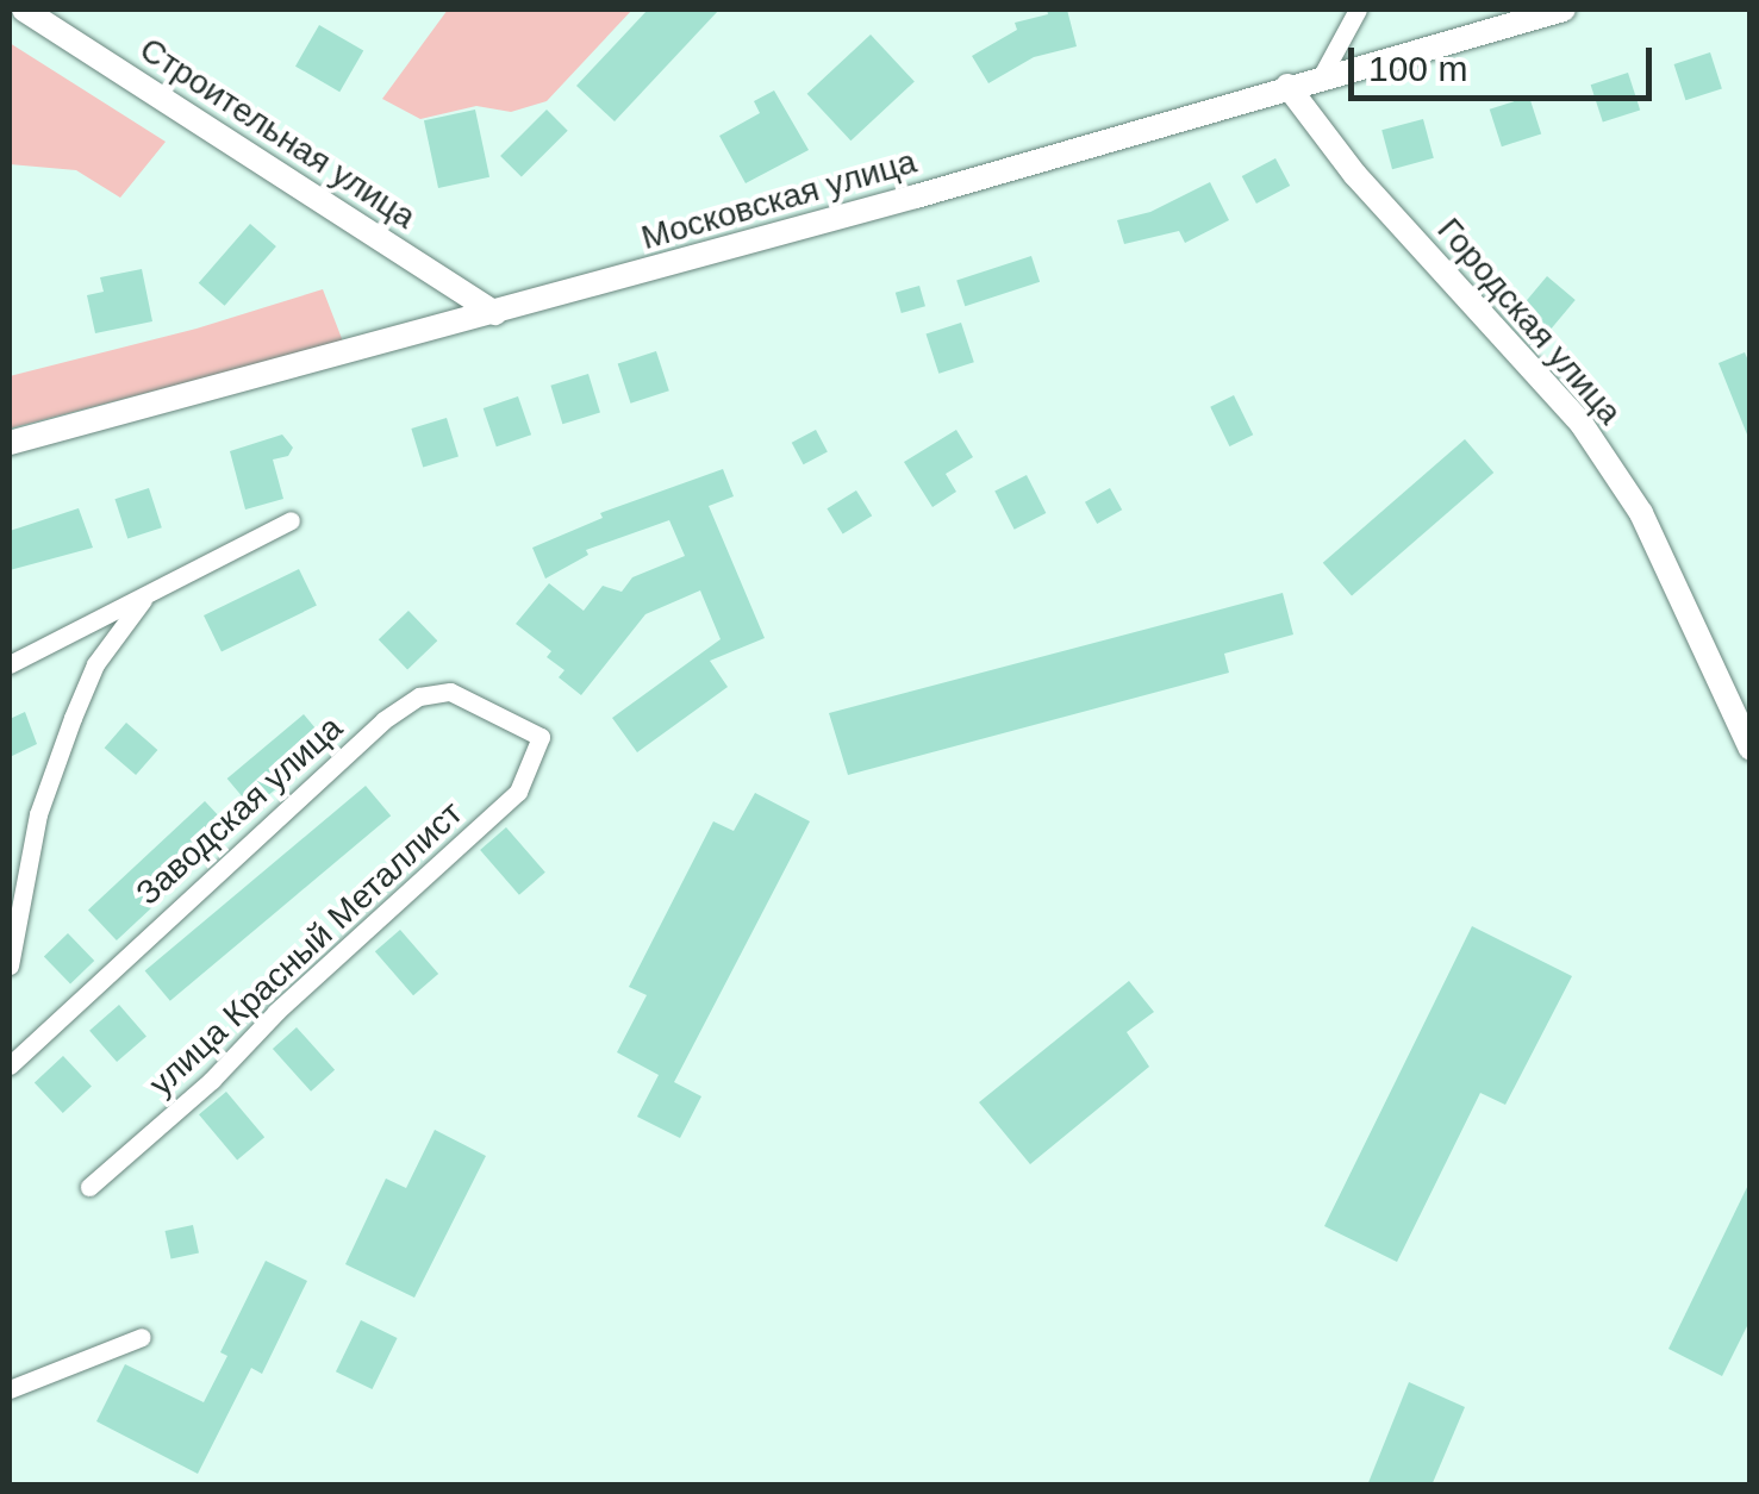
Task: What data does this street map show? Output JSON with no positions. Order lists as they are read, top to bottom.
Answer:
{
  "streets": {
    "main road": ["Строительная улица", "Московская улица", "Городская улица"],
    "street": ["Заводская улица", "улица Красный Металлист"]
  },
  "crossings": [
    ["Строительная улица", "Московская улица"],
    ["Московская улица", "Городская улица"],
    ["Заводская улица", "улица Красный Металлист"]
  ],
  "scale_bar": "100 m"
}
